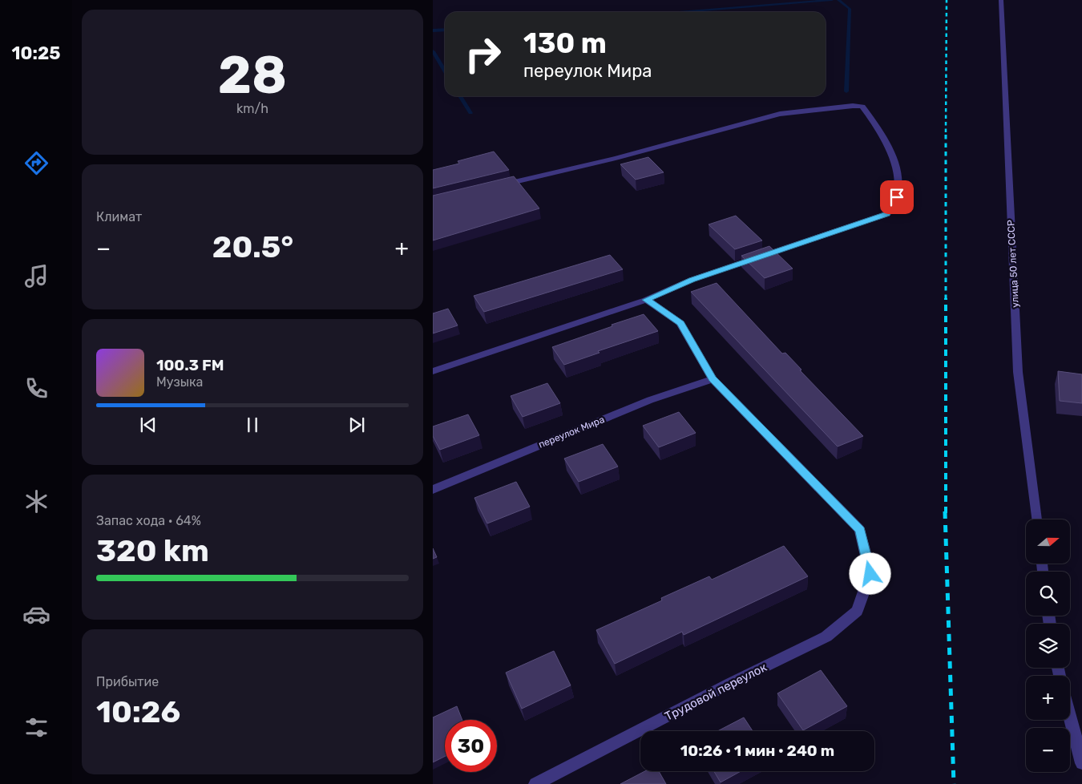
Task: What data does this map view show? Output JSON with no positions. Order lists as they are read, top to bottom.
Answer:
{
  "streets": {
    "street": ["улица 50 лет СССР", "переулок Мира", "Трудовой переулок"]
  },
  "crossings": [
    ["переулок Мира", "Трудовой переулок"]
  ],
  "north": "right",
  "page": {
    "tabs": "10:25",
    "tile": [
      ["28", "km/h"],
      "Климат",
      ["Запас хода · 64%", "320 km"],
      ["Прибытие", "10:26"]
    ],
    "turn": ["130 m", "переулок Мира"],
    "heat": ["−", "20.5°", "+"],
    "song": ["100.3 FM", "Музыка"],
    "map_buttons": ["+", "−"],
    "limit": "30",
    "trip": "10:26 · 1 мин · 240 m"
  }
}
